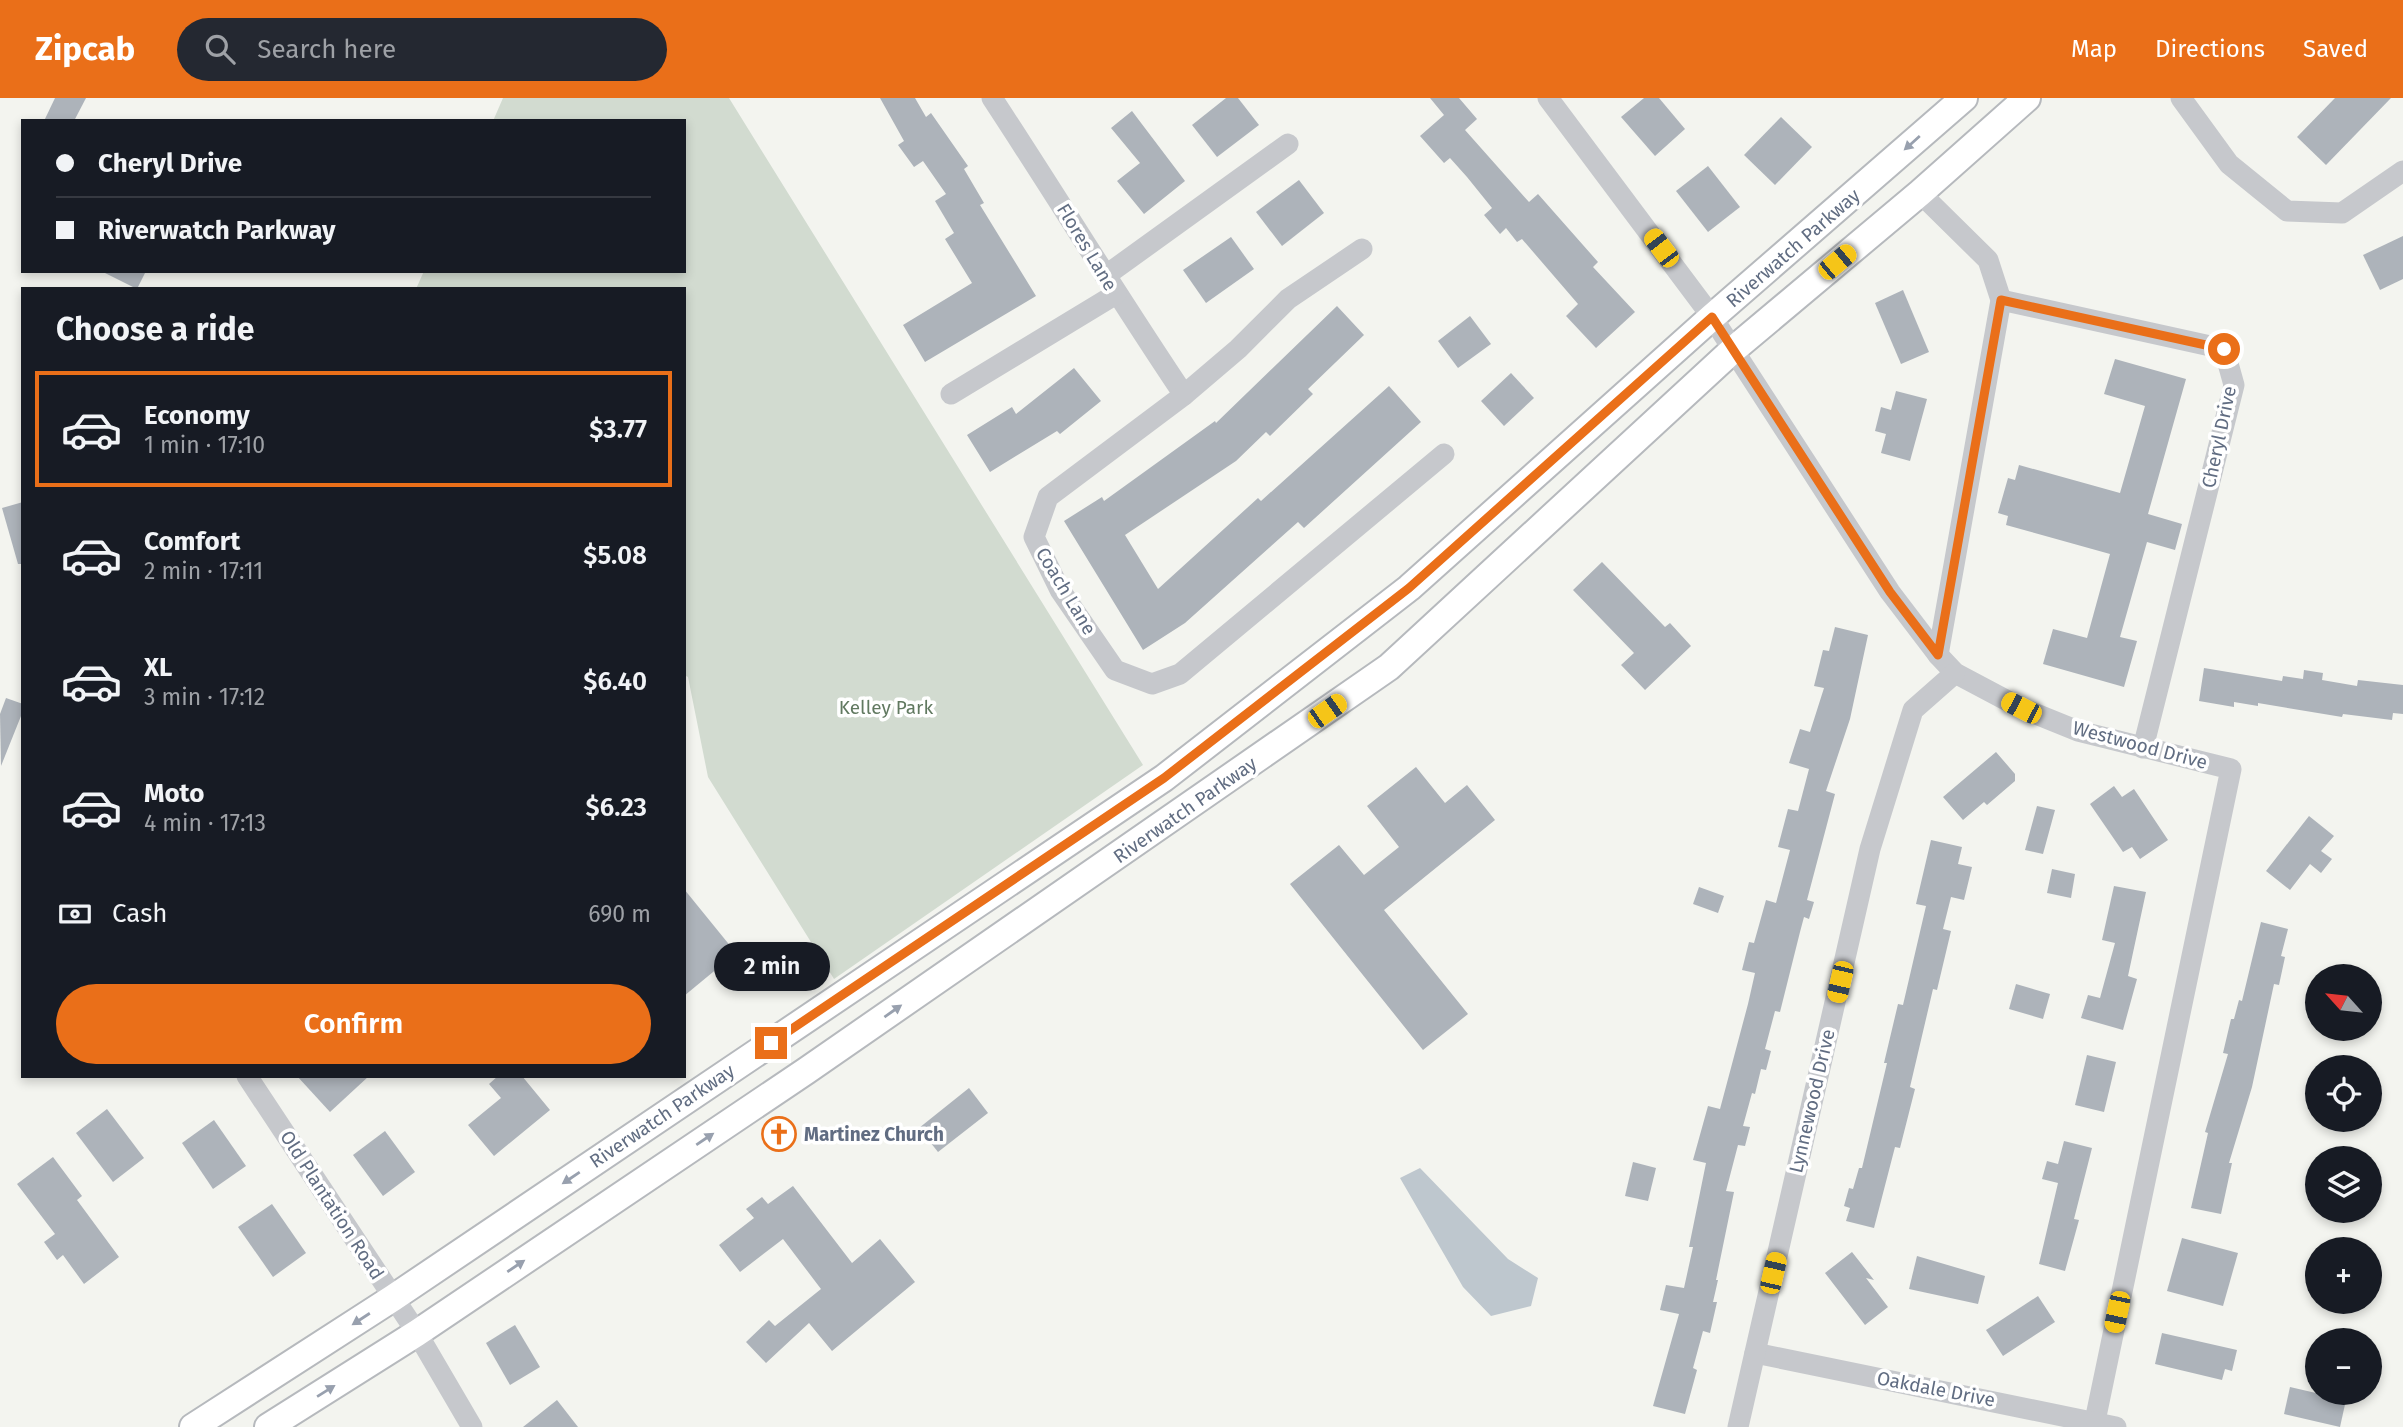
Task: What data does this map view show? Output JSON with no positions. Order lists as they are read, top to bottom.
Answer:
{
  "streets": {
    "main road": ["Riverwatch Parkway"],
    "street": [
      "Flores Lane",
      "Cheryl Drive",
      "Coach Lane",
      "Westwood Drive",
      "Lynnewood Drive",
      "Old Plantation Road",
      "Oakdale Drive"
    ]
  },
  "crossings": [
    ["Flores Lane", "Coach Lane"],
    ["Riverwatch Parkway", "Westwood Drive"],
    ["Riverwatch Parkway", "Old Plantation Road"],
    ["Cheryl Drive", "Westwood Drive"],
    ["Westwood Drive", "Lynnewood Drive"],
    ["Westwood Drive", "Oakdale Drive"],
    ["Lynnewood Drive", "Oakdale Drive"]
  ],
  "parks": ["Kelley Park"],
  "places": {
    "church": ["Martinez Church"]
  },
  "north": "top left",
  "page": {
    "header": "Zipcab",
    "search": "Search here",
    "nav": ["Map", "Directions", "Saved"],
    "banner": ["Cheryl Drive", "Riverwatch Parkway"],
    "heading": "Choose a ride",
    "list": [
      {
        "name": "Economy",
        "note": "1 min · 17:10",
        "value": "$3.77"
      },
      {
        "name": "Comfort",
        "note": "2 min · 17:11",
        "value": "$5.08"
      },
      {
        "name": "XL",
        "note": "3 min · 17:12",
        "value": "$6.40"
      },
      {
        "name": "Moto",
        "note": "4 min · 17:13",
        "value": "$6.23"
      }
    ],
    "pay": ["Cash", "690 m"],
    "bubble": "2 min",
    "map_buttons": ["+", "−"],
    "buttons": "Confirm"
  }
}
